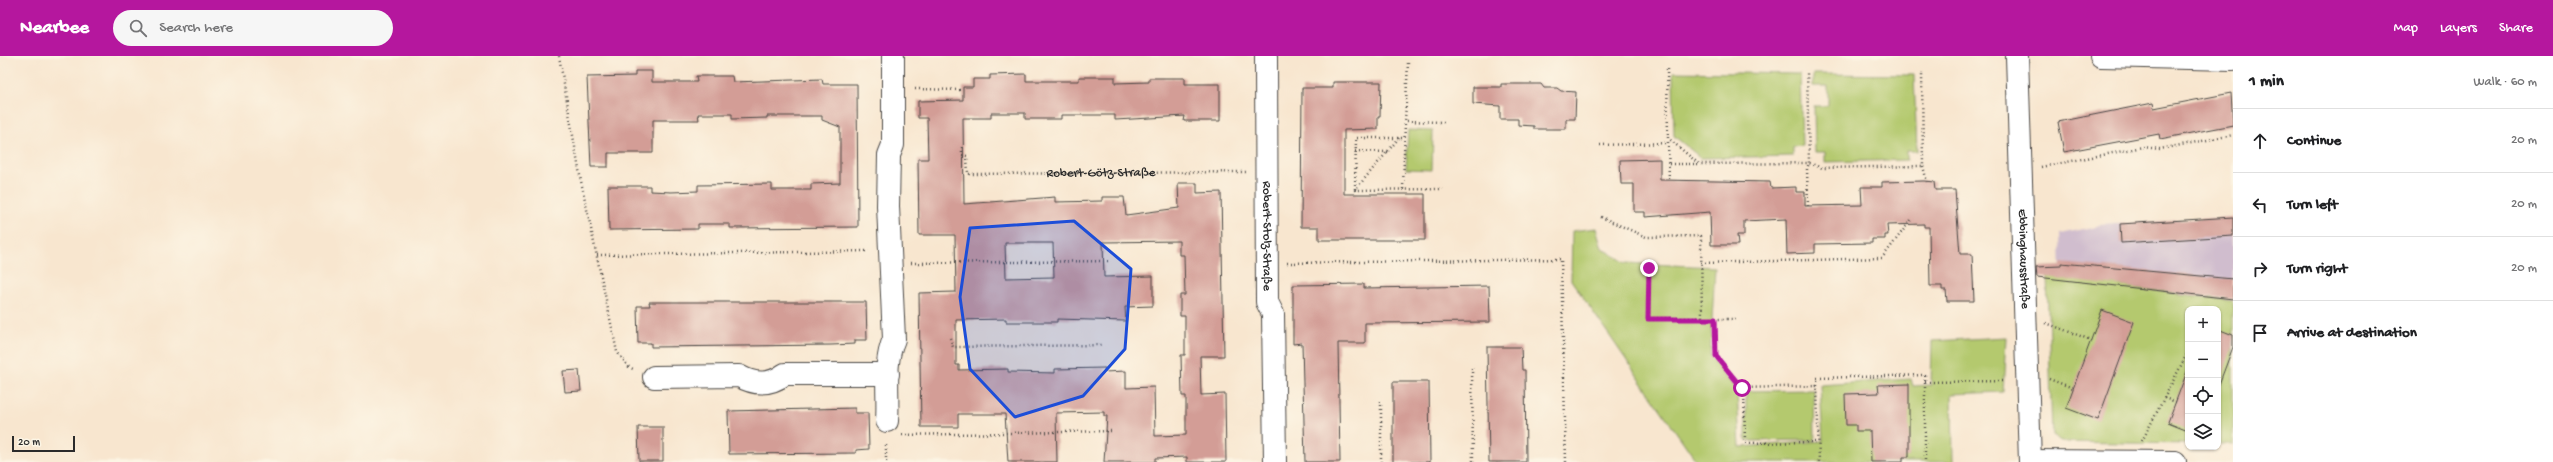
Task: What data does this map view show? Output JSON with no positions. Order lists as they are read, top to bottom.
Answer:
{
  "streets": {
    "street": ["Robert-Stolz-Straße", "Ebbinghausstraße"],
    "path": ["Robert-Götz-Straße"]
  },
  "crossings": [
    ["Robert-Götz-Straße", "Robert-Stolz-Straße"]
  ],
  "scale_bar": "20 m",
  "page": {
    "header": "Nearbee",
    "search": "Search here",
    "nav": ["Map", "Layers", "Share"],
    "heading": ["1 min", "Walk · 60 m"],
    "list": [
      ["Continue", "20 m"],
      ["Turn left", "20 m"],
      ["Turn right", "20 m"],
      "Arrive at destination"
    ],
    "map_buttons": ["+", "−"],
    "scale": "20 m"
  }
}
